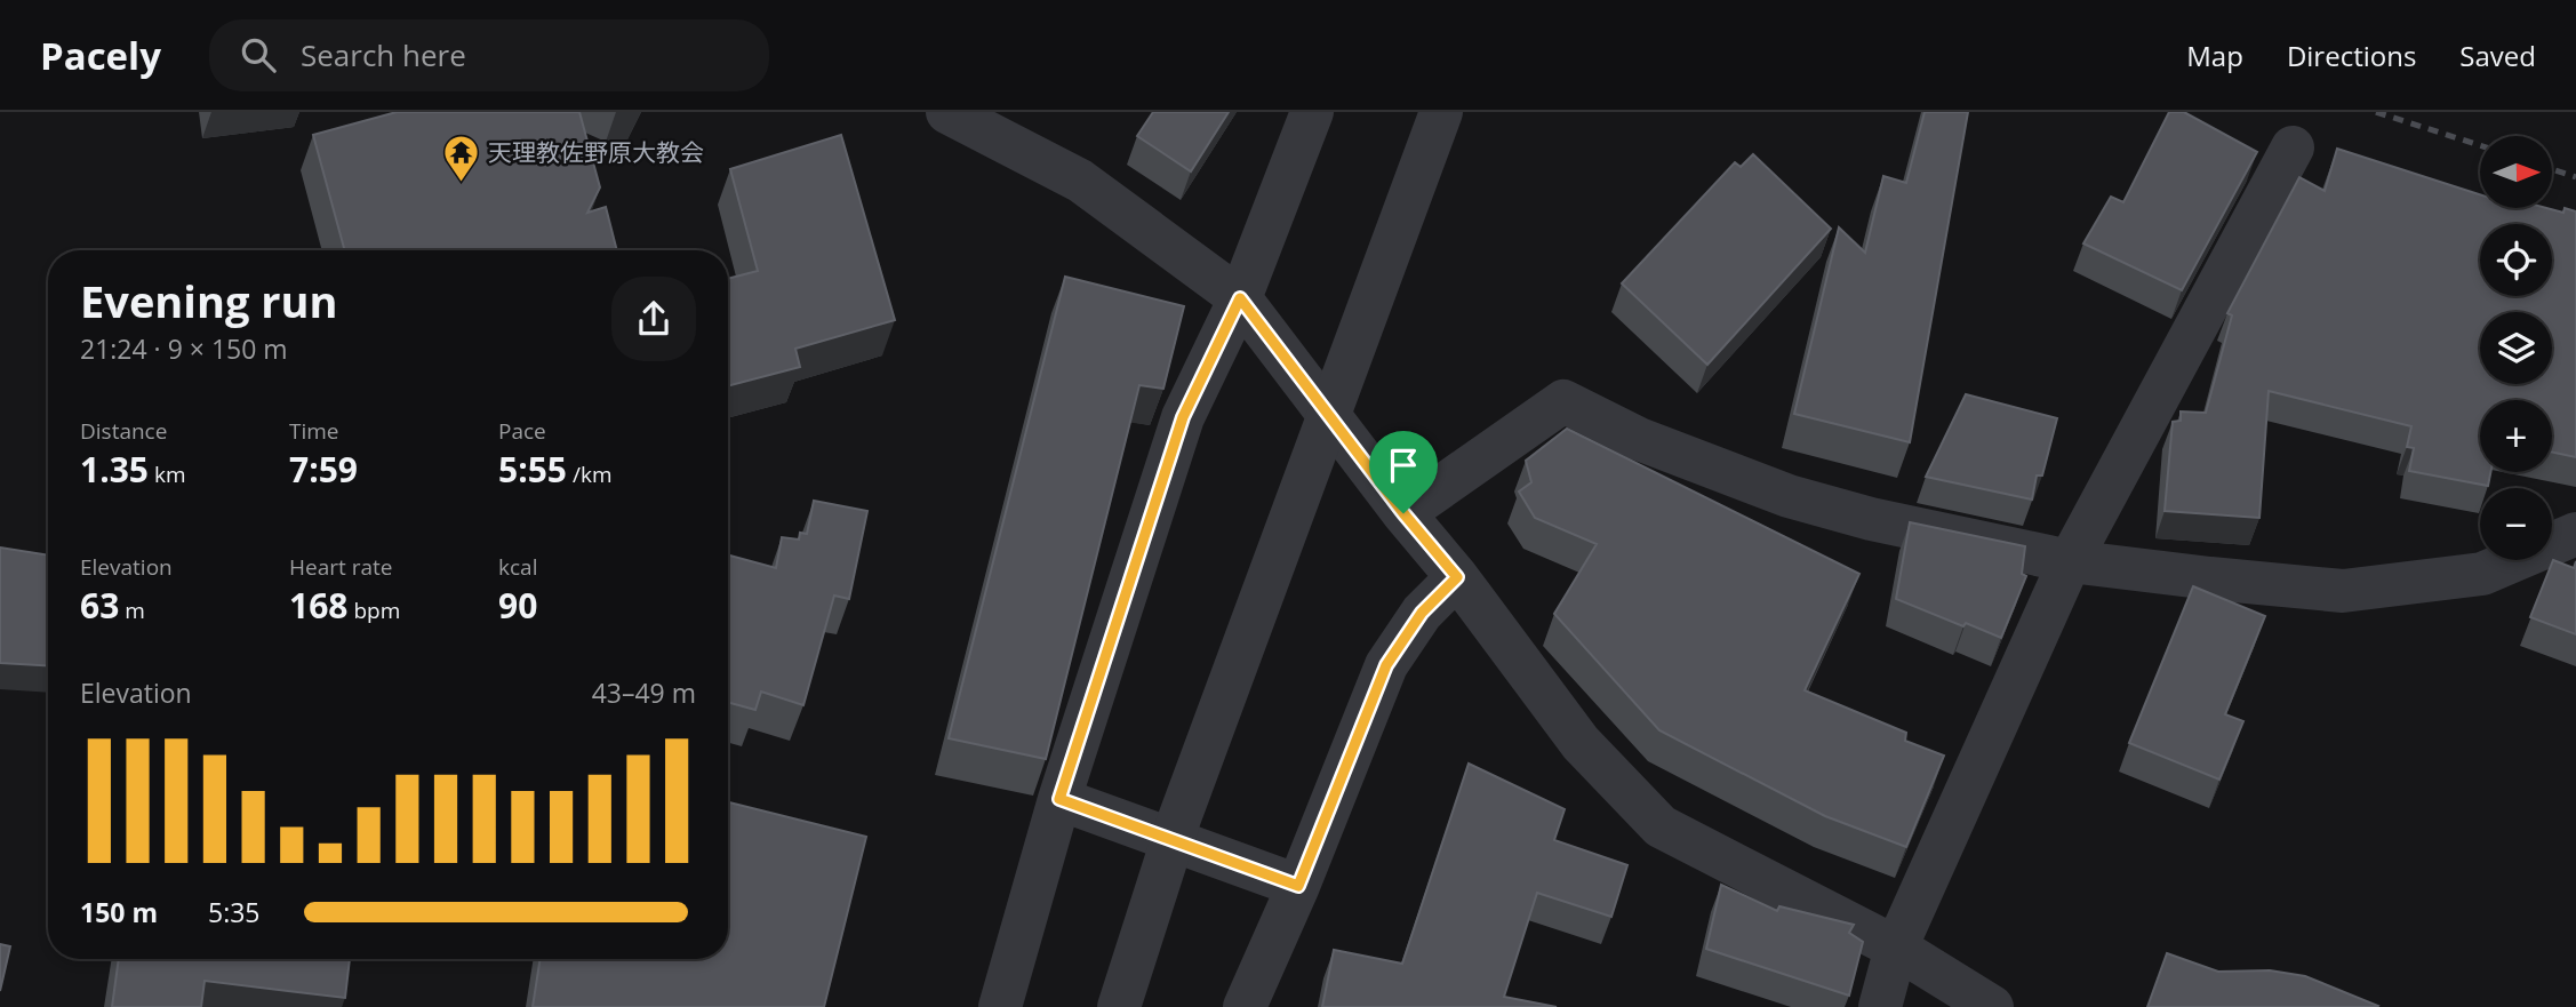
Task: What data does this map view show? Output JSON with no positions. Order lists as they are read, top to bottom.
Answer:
{
  "places": {
    "temple": ["天理教佐野原大教会"]
  },
  "north": "right",
  "page": {
    "header": "Pacely",
    "search": "Search here",
    "nav": ["Map", "Directions", "Saved"],
    "map_buttons": ["+", "−"],
    "heading": ["Evening run", "21:24 · 9 × 150 m"],
    "stats": [
      ["Distance", "1.35 km"],
      ["Time", "7:59"],
      ["Pace", "5:55 /km"],
      ["Elevation", "63 m"],
      ["Heart rate", "168 bpm"],
      ["kcal", "90"]
    ],
    "chart": ["Elevation", "43–49 m"],
    "list": [
      {
        "name": "150 m",
        "note": "5:35"
      }
    ]
  }
}
